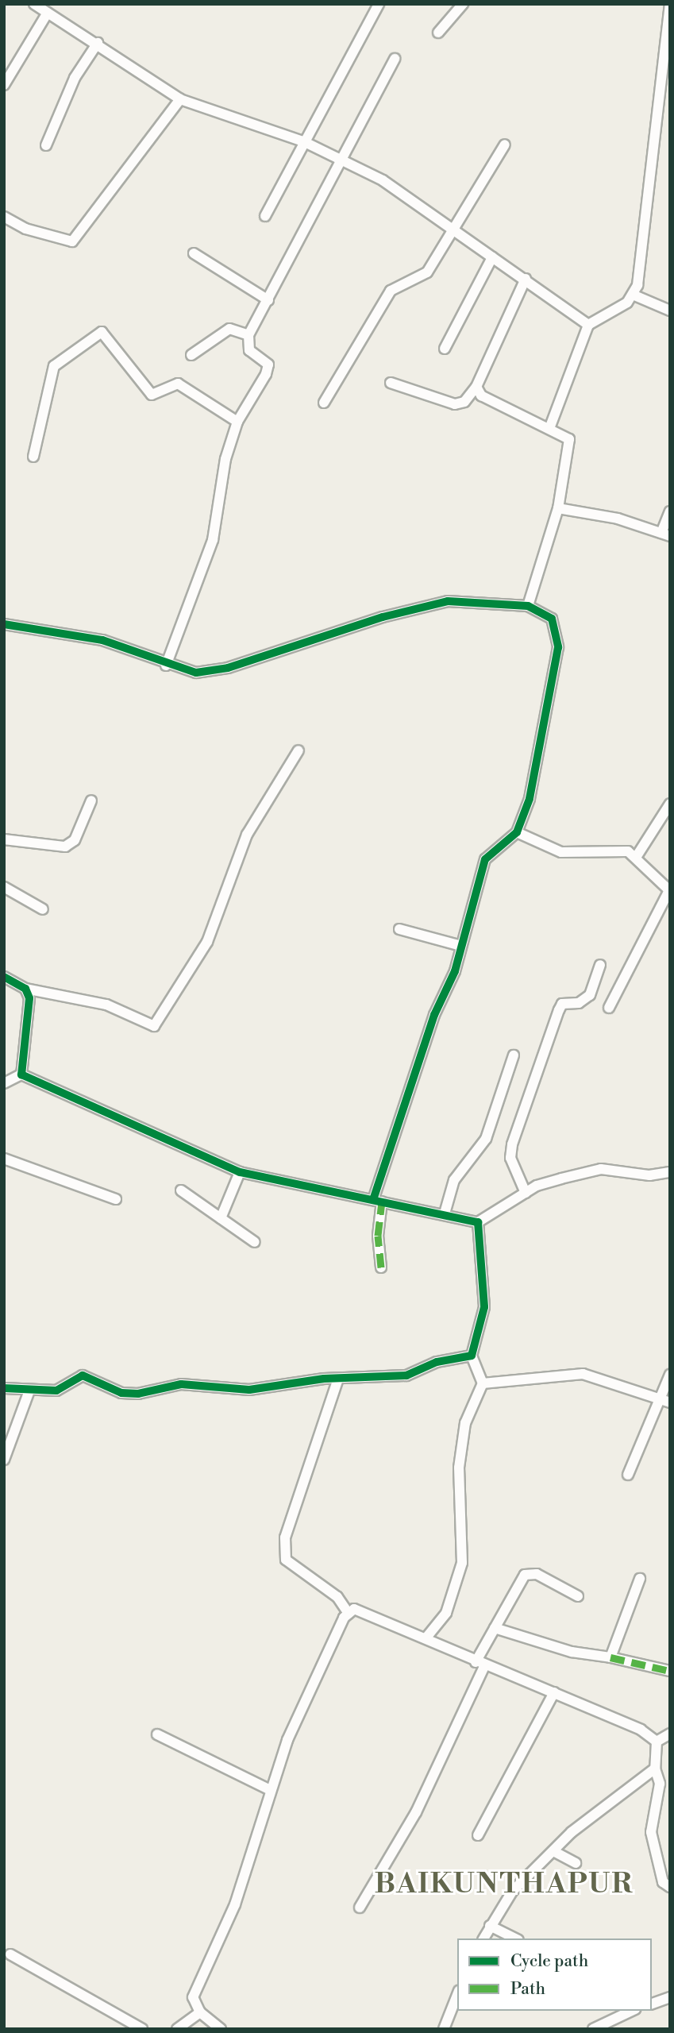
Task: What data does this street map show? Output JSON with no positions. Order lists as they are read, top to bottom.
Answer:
{
  "districts": ["BAIKUNTHAPUR"],
  "legend": ["Cycle path", "Path"]
}
